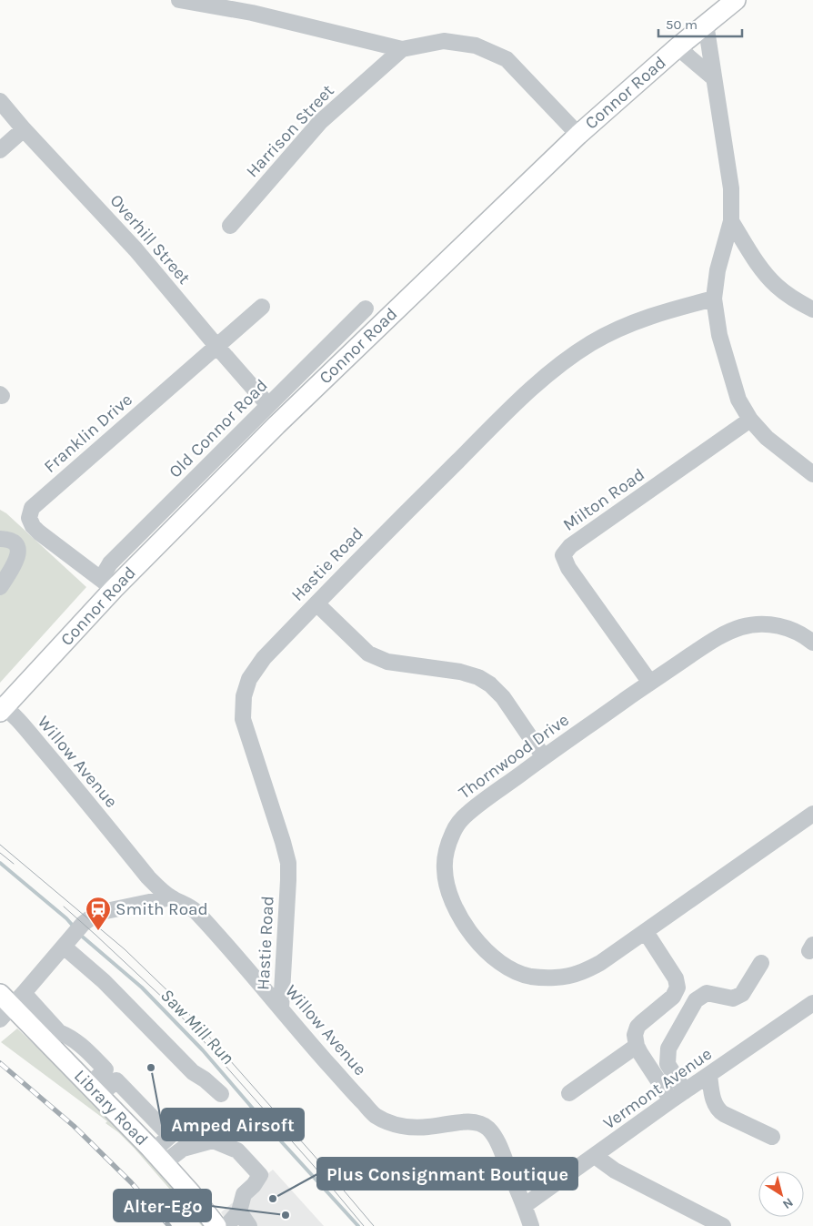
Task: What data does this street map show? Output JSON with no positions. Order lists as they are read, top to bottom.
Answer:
{
  "streets": {
    "main road": ["Connor Road", "Library Road"],
    "street": [
      "Harrison Street",
      "Overhill Street",
      "Old Connor Road",
      "Franklin Drive",
      "Milton Road",
      "Hastie Road",
      "Thornwood Drive",
      "Willow Avenue",
      "Vermont Avenue"
    ]
  },
  "crossings": [
    ["Connor Road", "Old Connor Road"],
    ["Connor Road", "Franklin Drive"],
    ["Connor Road", "Willow Avenue"],
    ["Overhill Street", "Old Connor Road"],
    ["Overhill Street", "Franklin Drive"],
    ["Old Connor Road", "Franklin Drive"],
    ["Milton Road", "Thornwood Drive"],
    ["Hastie Road", "Willow Avenue"],
    ["Willow Avenue", "Vermont Avenue"]
  ],
  "water": ["Saw Mill Run"],
  "places": {
    "station": ["Smith Road"],
    "other": ["Amped Airsoft", "Plus Consignmant Boutique", "Alter-Ego"]
  },
  "scale_bar": "50 m",
  "north": "bottom right"
}
